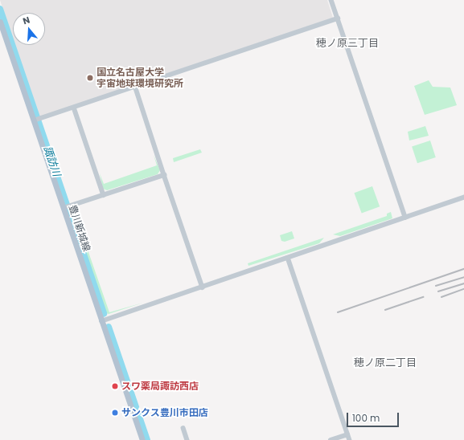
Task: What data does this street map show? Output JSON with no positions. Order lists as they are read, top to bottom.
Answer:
{
  "streets": {
    "main road": ["豊川新城線"]
  },
  "districts": ["穂ノ原三丁目", "穂ノ原二丁目"],
  "water": ["諏訪川"],
  "places": ["国立名古屋大学 宇宙地球環境研究所", "スワ薬局諏訪西店", "サンクス豊川市田店"],
  "scale_bar": "100 m",
  "north": "top"
}
